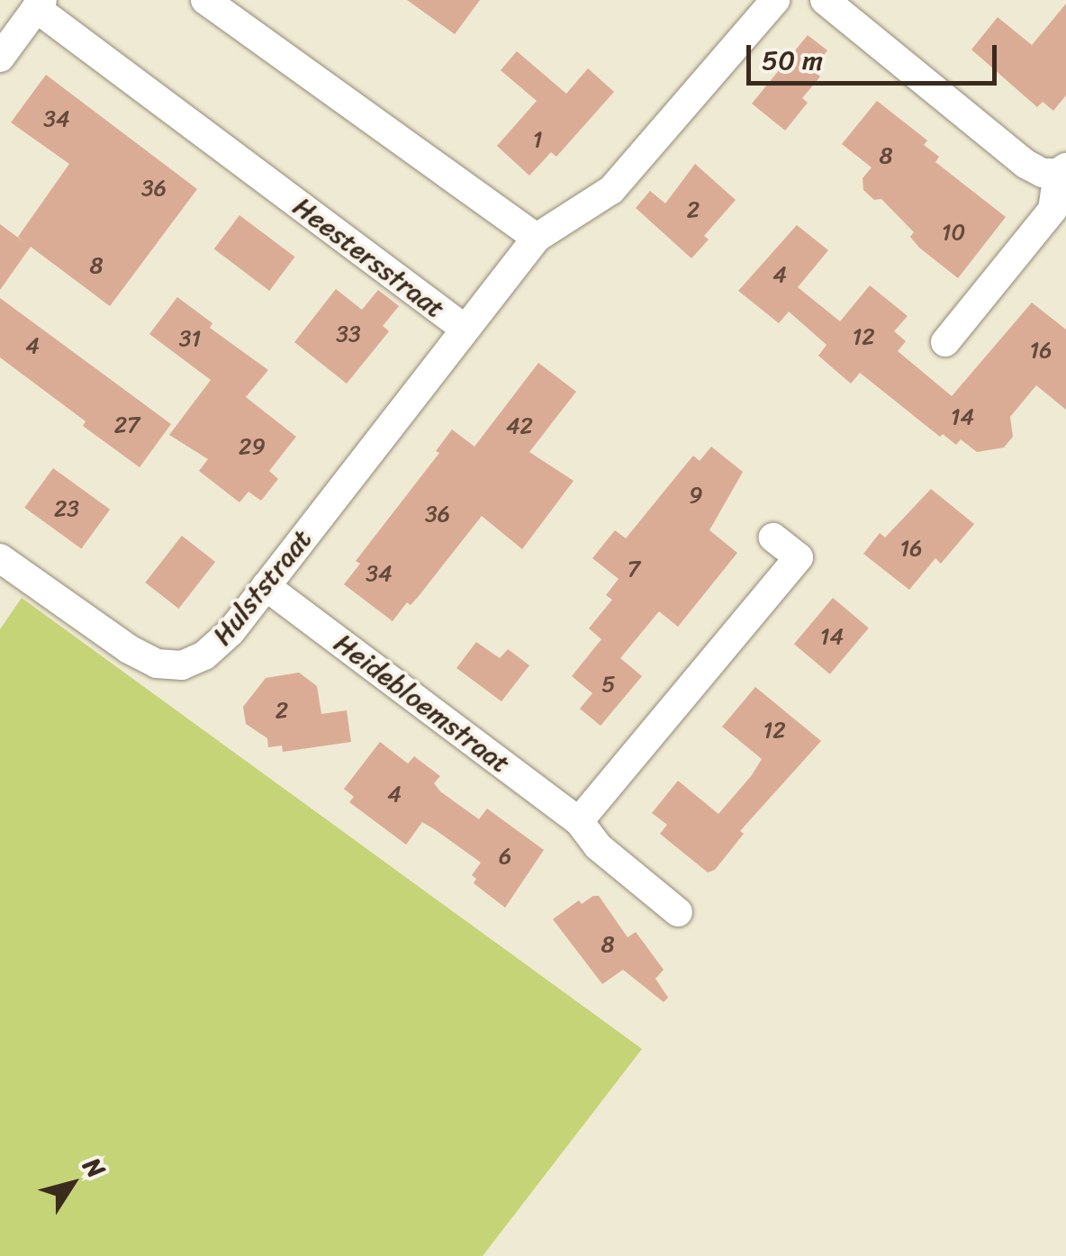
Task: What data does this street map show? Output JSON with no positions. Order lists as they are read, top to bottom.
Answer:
{
  "streets": {
    "street": ["Heestersstraat", "Hulststraat", "Heidebloemstraat"]
  },
  "crossings": [
    ["Heestersstraat", "Hulststraat"],
    ["Hulststraat", "Heidebloemstraat"]
  ],
  "house_numbers": [
    "34",
    "1",
    "8",
    "36",
    "2",
    "10",
    "8",
    "4",
    "33",
    "12",
    "31",
    "4",
    "16",
    "14",
    "27",
    "42",
    "29",
    "9",
    "23",
    "36",
    "16",
    "7",
    "34",
    "14",
    "5",
    "2",
    "12",
    "4",
    "6",
    "8"
  ],
  "scale_bar": "50 m",
  "north": "top right"
}
